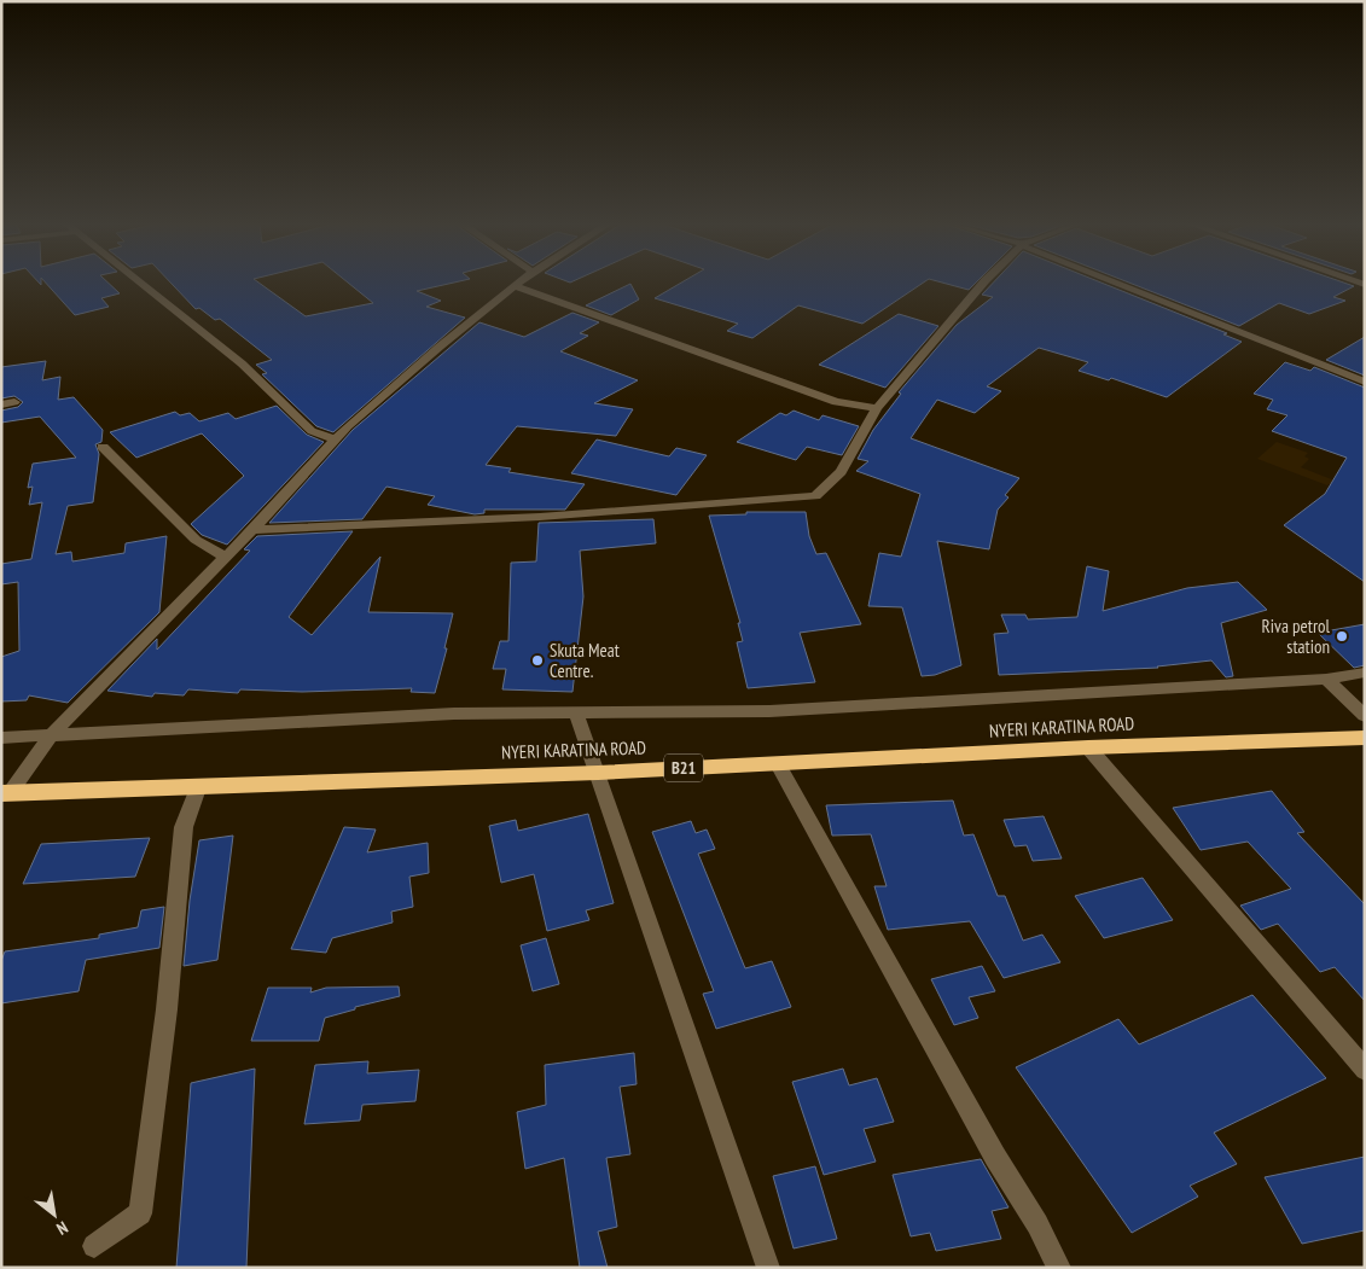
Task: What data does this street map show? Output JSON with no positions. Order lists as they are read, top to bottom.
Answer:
{
  "streets": {
    "highway": ["NYERI KARATINA ROAD", "B21"]
  },
  "places": ["Riva petrol station", "Skuta Meat Centre."],
  "north": "bottom right"
}
